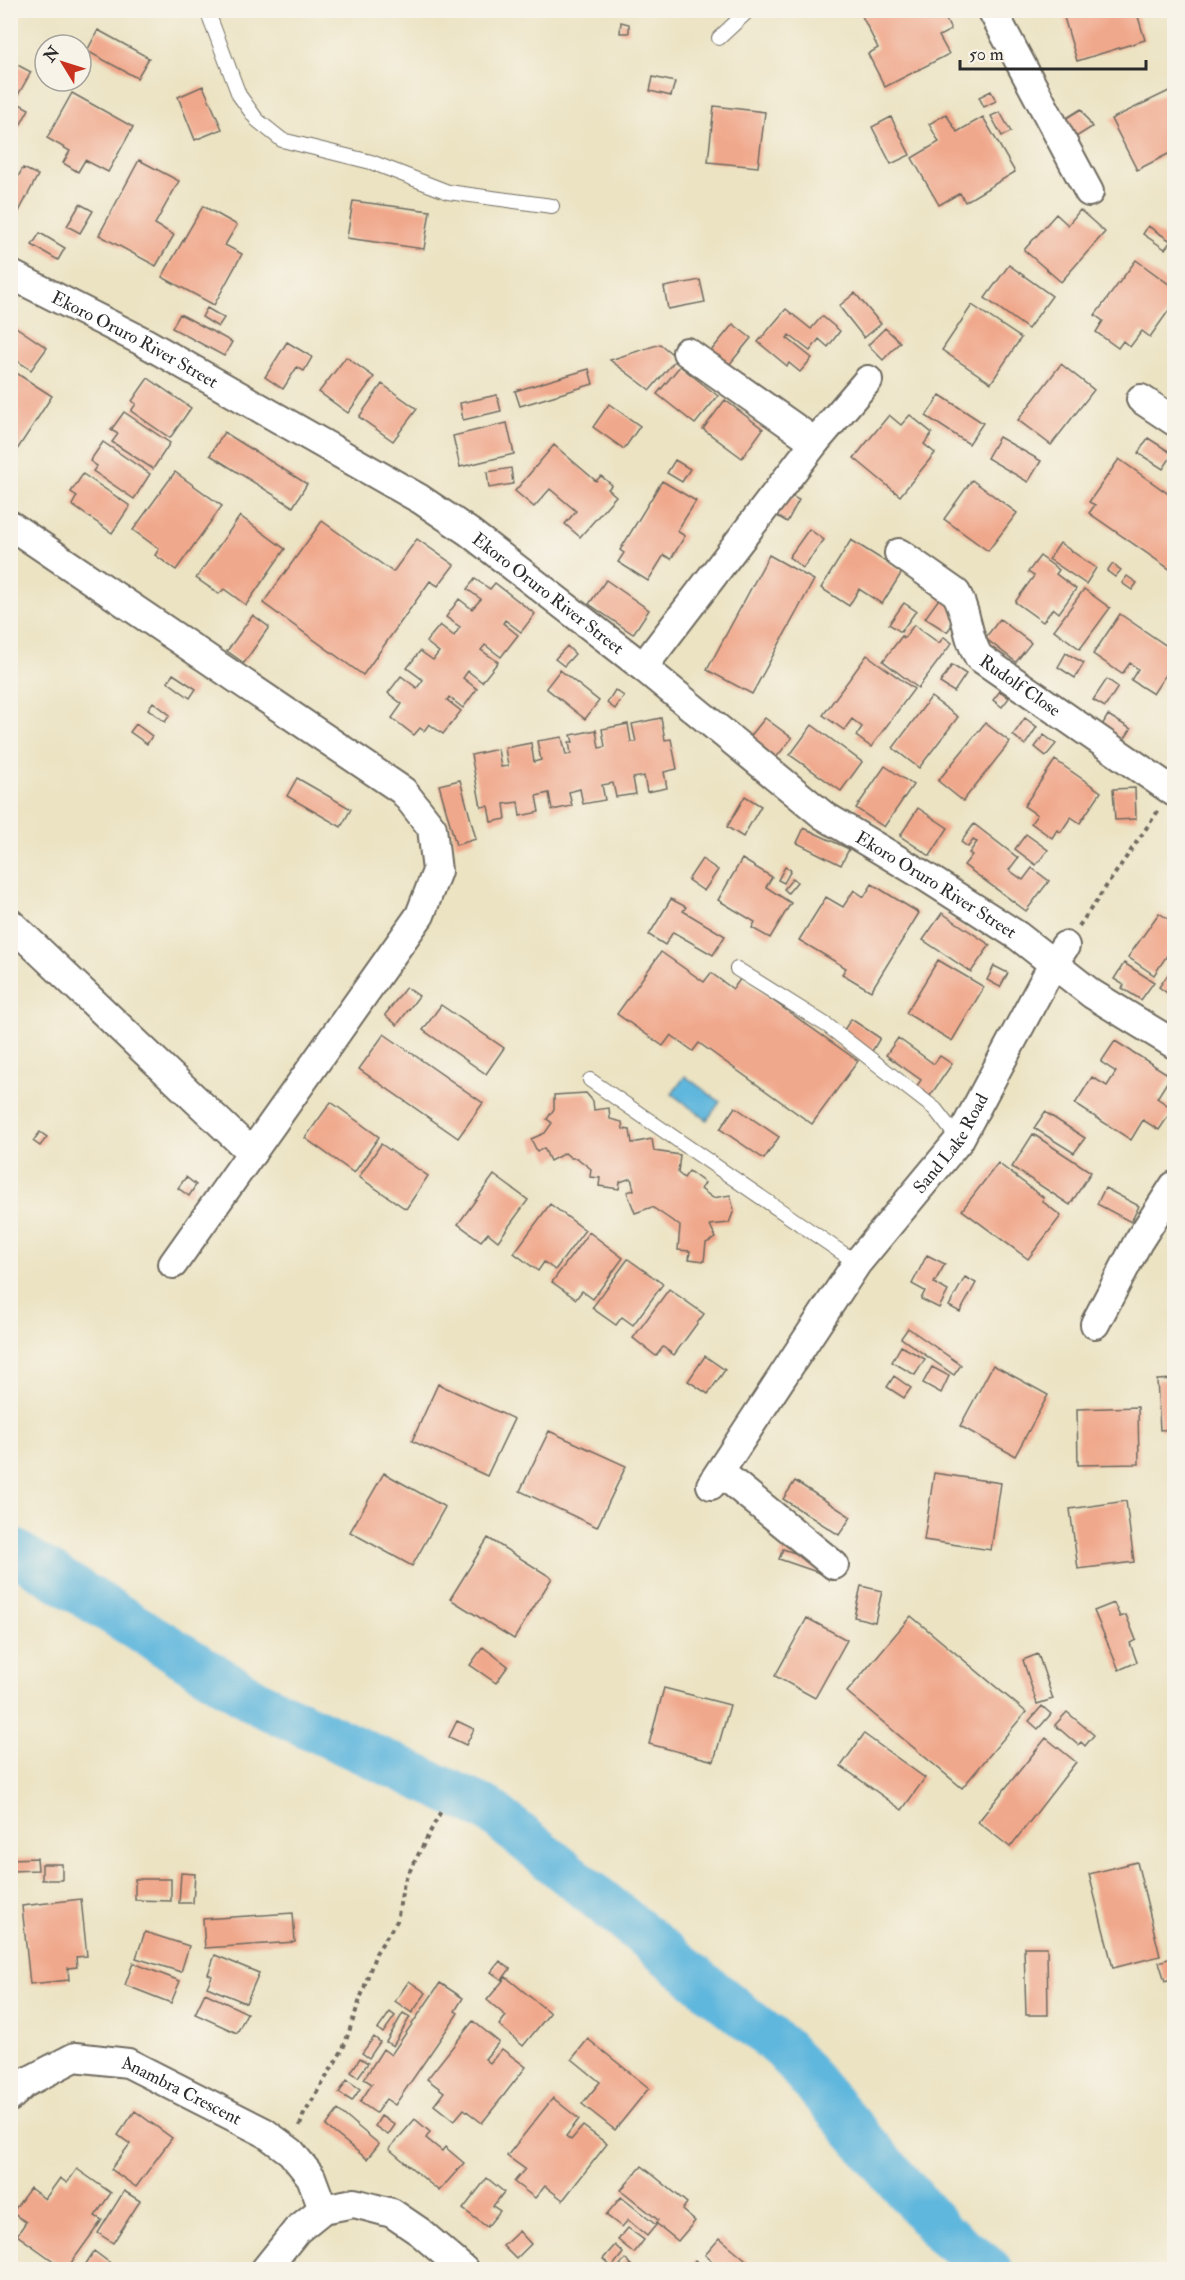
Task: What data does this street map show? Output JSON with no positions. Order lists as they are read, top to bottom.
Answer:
{
  "streets": {
    "street": [
      "Ekoro Oruro River Street",
      "Rudolf Close",
      "Sand Lake Road",
      "Anambra Crescent"
    ]
  },
  "crossings": [
    ["Ekoro Oruro River Street", "Sand Lake Road"]
  ],
  "scale_bar": "50 m",
  "north": "top left"
}
